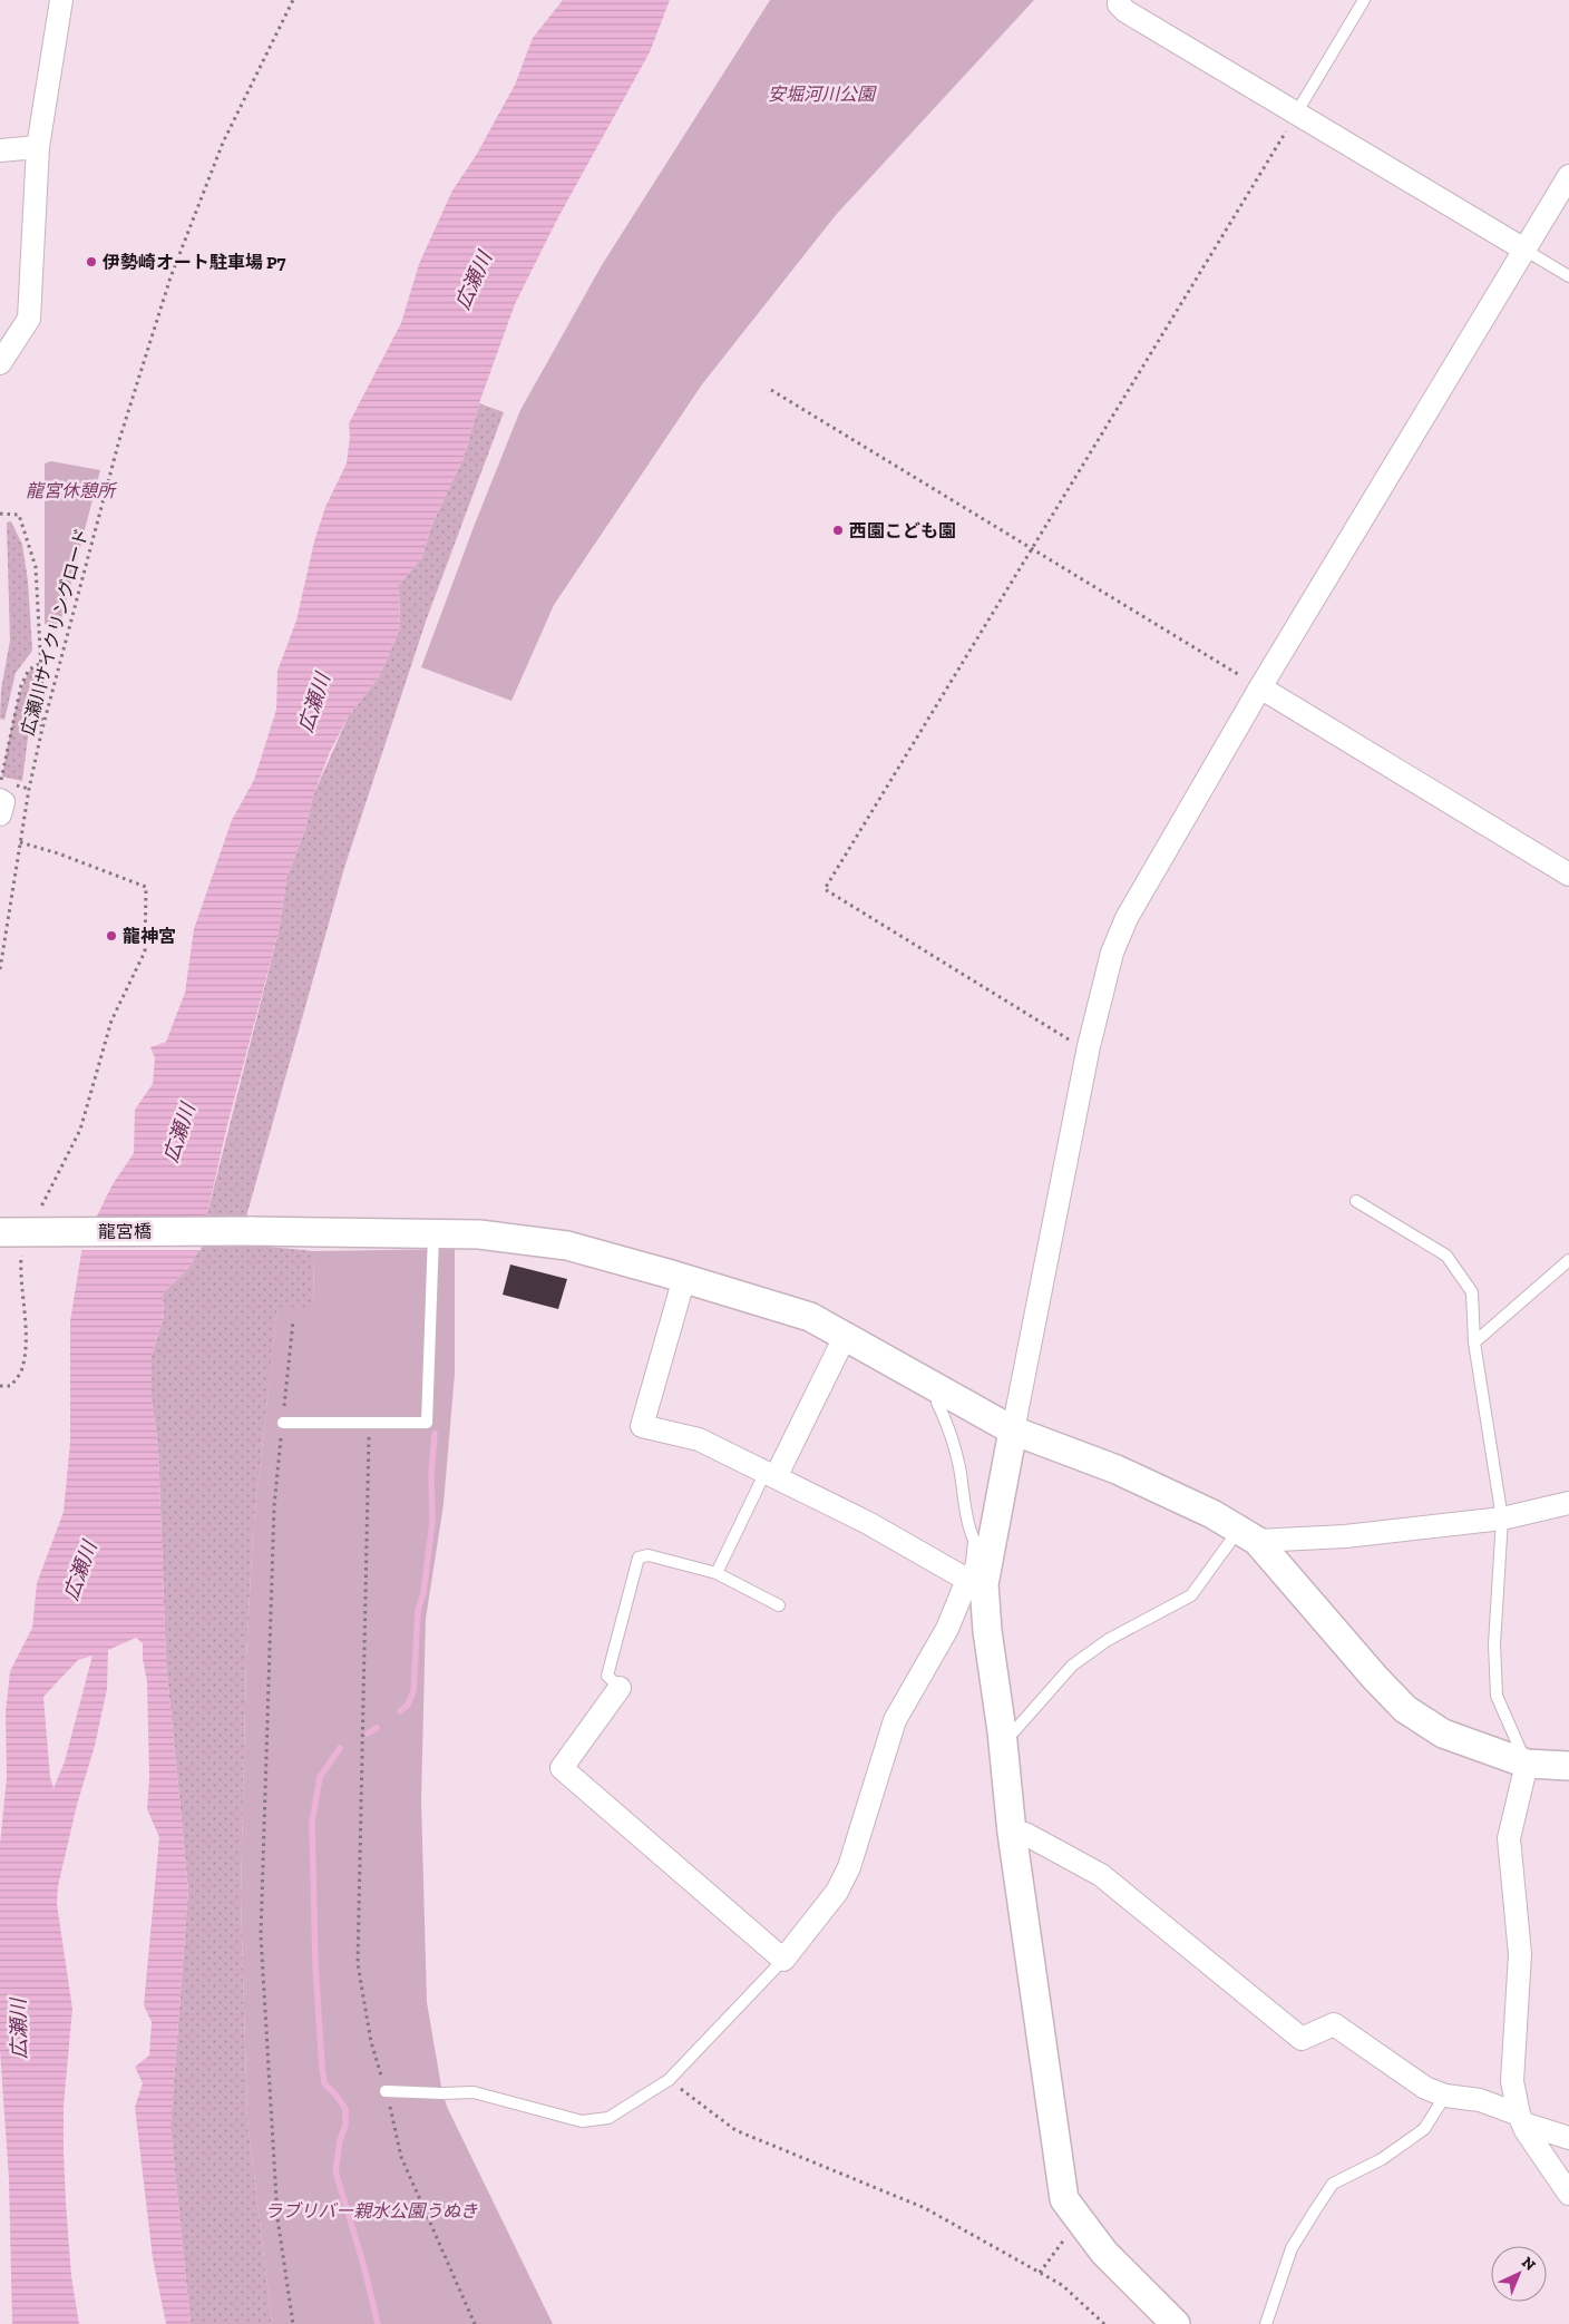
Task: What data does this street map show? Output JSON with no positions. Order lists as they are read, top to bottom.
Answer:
{
  "streets": {
    "street": ["龍宮橋"],
    "path": ["広瀬川サイクリングロード"]
  },
  "water": ["広瀬川"],
  "parks": ["安堀河川公園", "龍宮休憩所", "ラブリバー親水公園うぬき"],
  "places": ["伊勢崎オート駐車場 P7", "西園こども園", "龍神宮"],
  "north": "top right"
}
